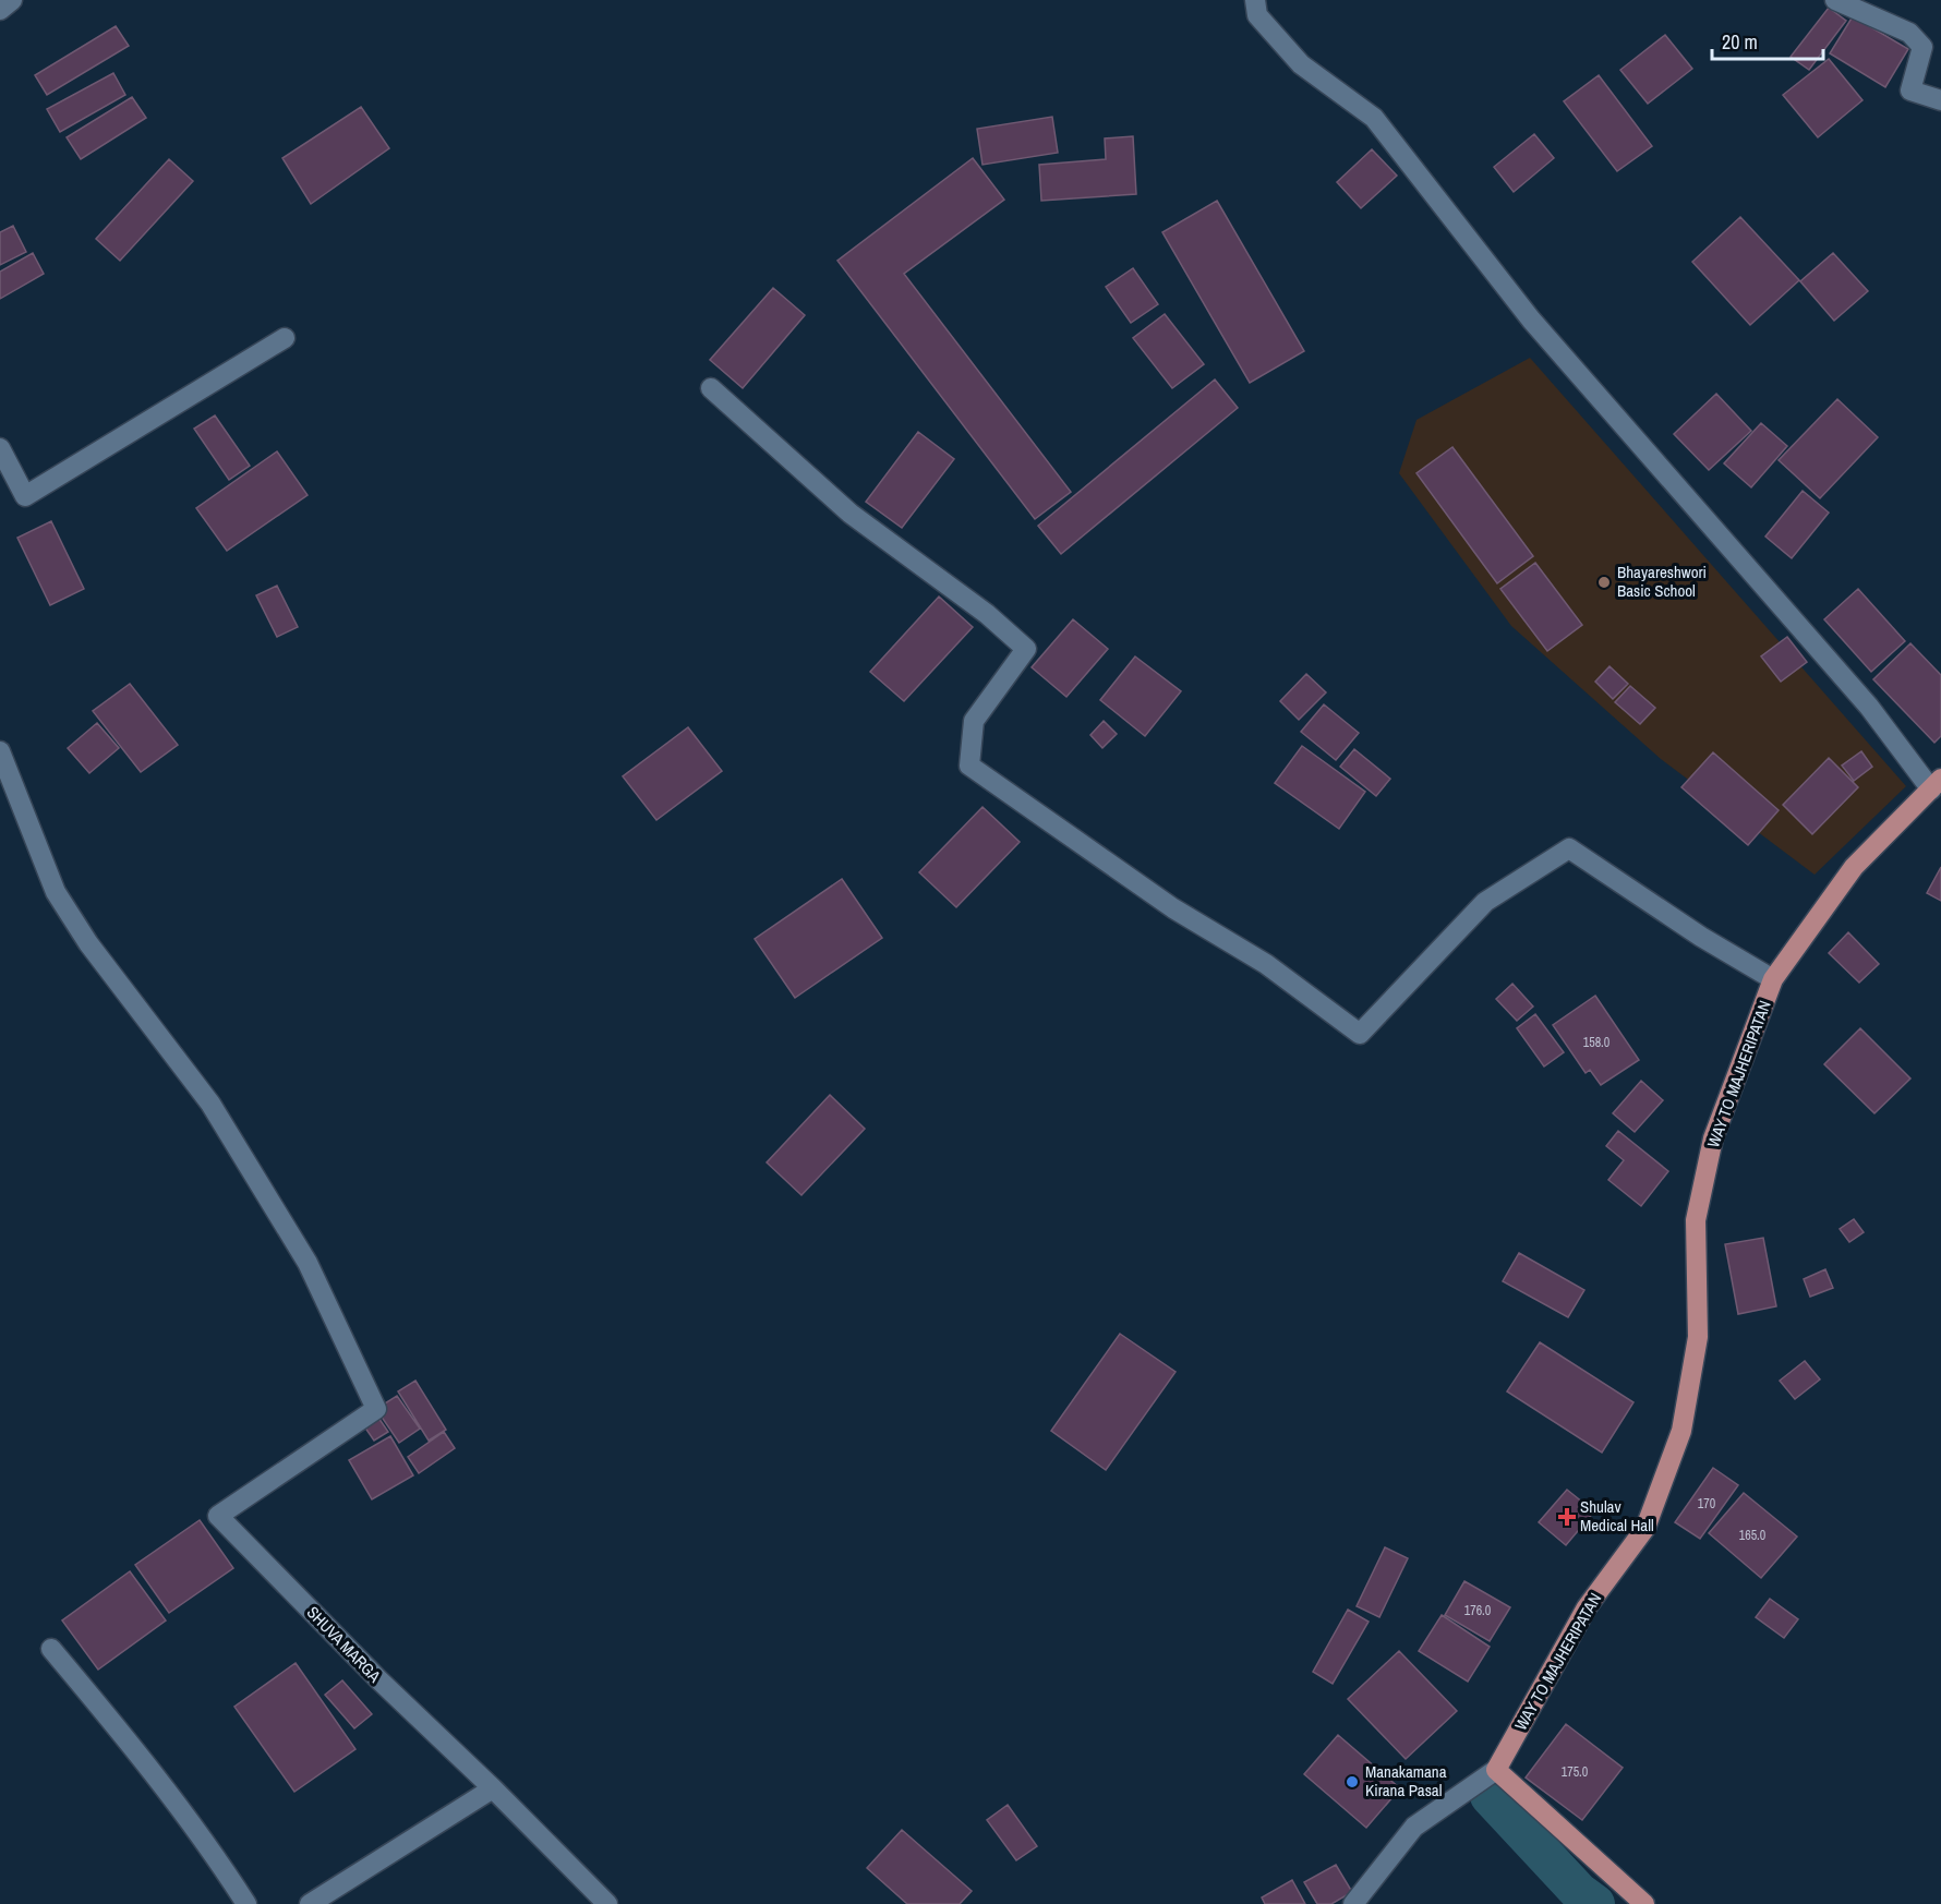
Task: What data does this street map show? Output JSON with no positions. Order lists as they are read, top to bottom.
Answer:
{
  "streets": {
    "main road": ["WAY TO MAJHERIPATAN"],
    "street": ["SHUVA MARGA"]
  },
  "places": {
    "other": ["Bhayareshwori Basic School", "Manakamana Kirana Pasal"],
    "health": ["Shulav Medical Hall"]
  },
  "house_numbers": [
    "158.0",
    "170",
    "165.0",
    "176.0",
    "175.0"
  ],
  "scale_bar": "20 m"
}
